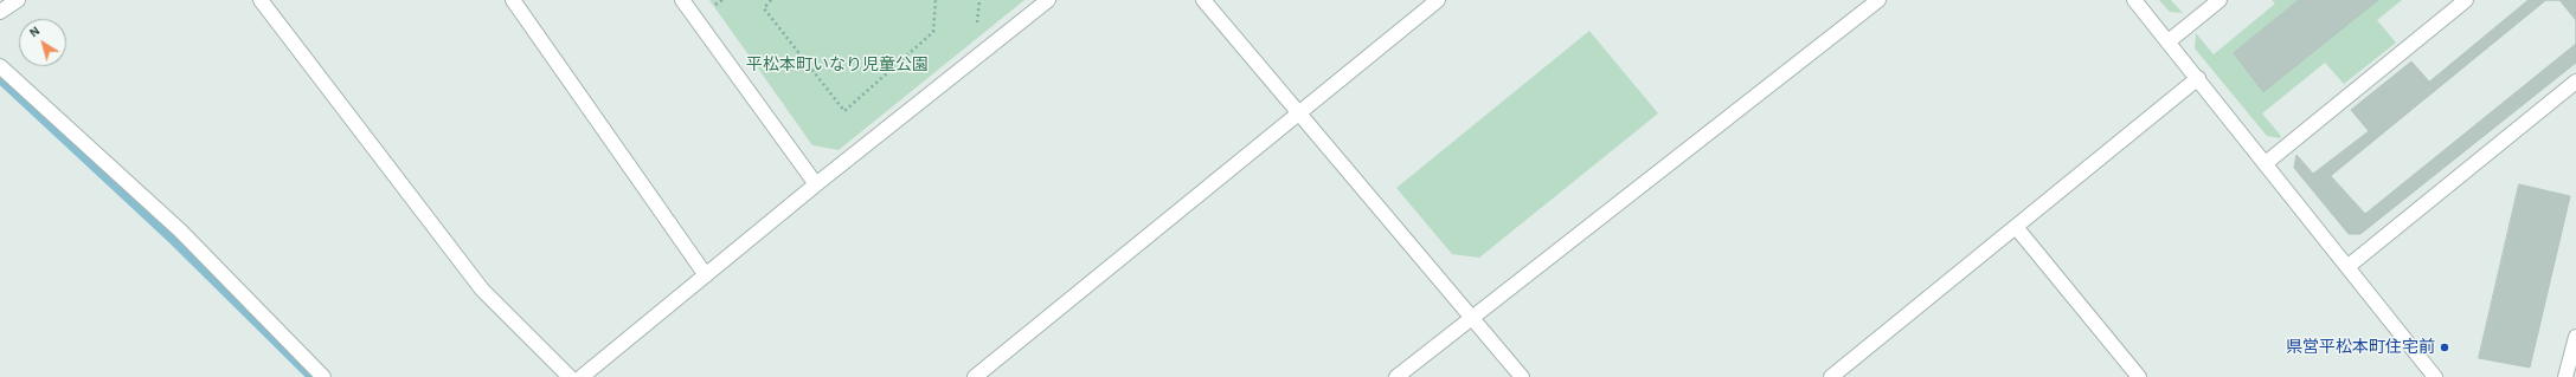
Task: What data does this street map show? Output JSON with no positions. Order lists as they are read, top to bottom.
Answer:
{
  "parks": ["平松本町いなり児童公園"],
  "places": ["県営平松本町住宅前"],
  "north": "top left"
}
